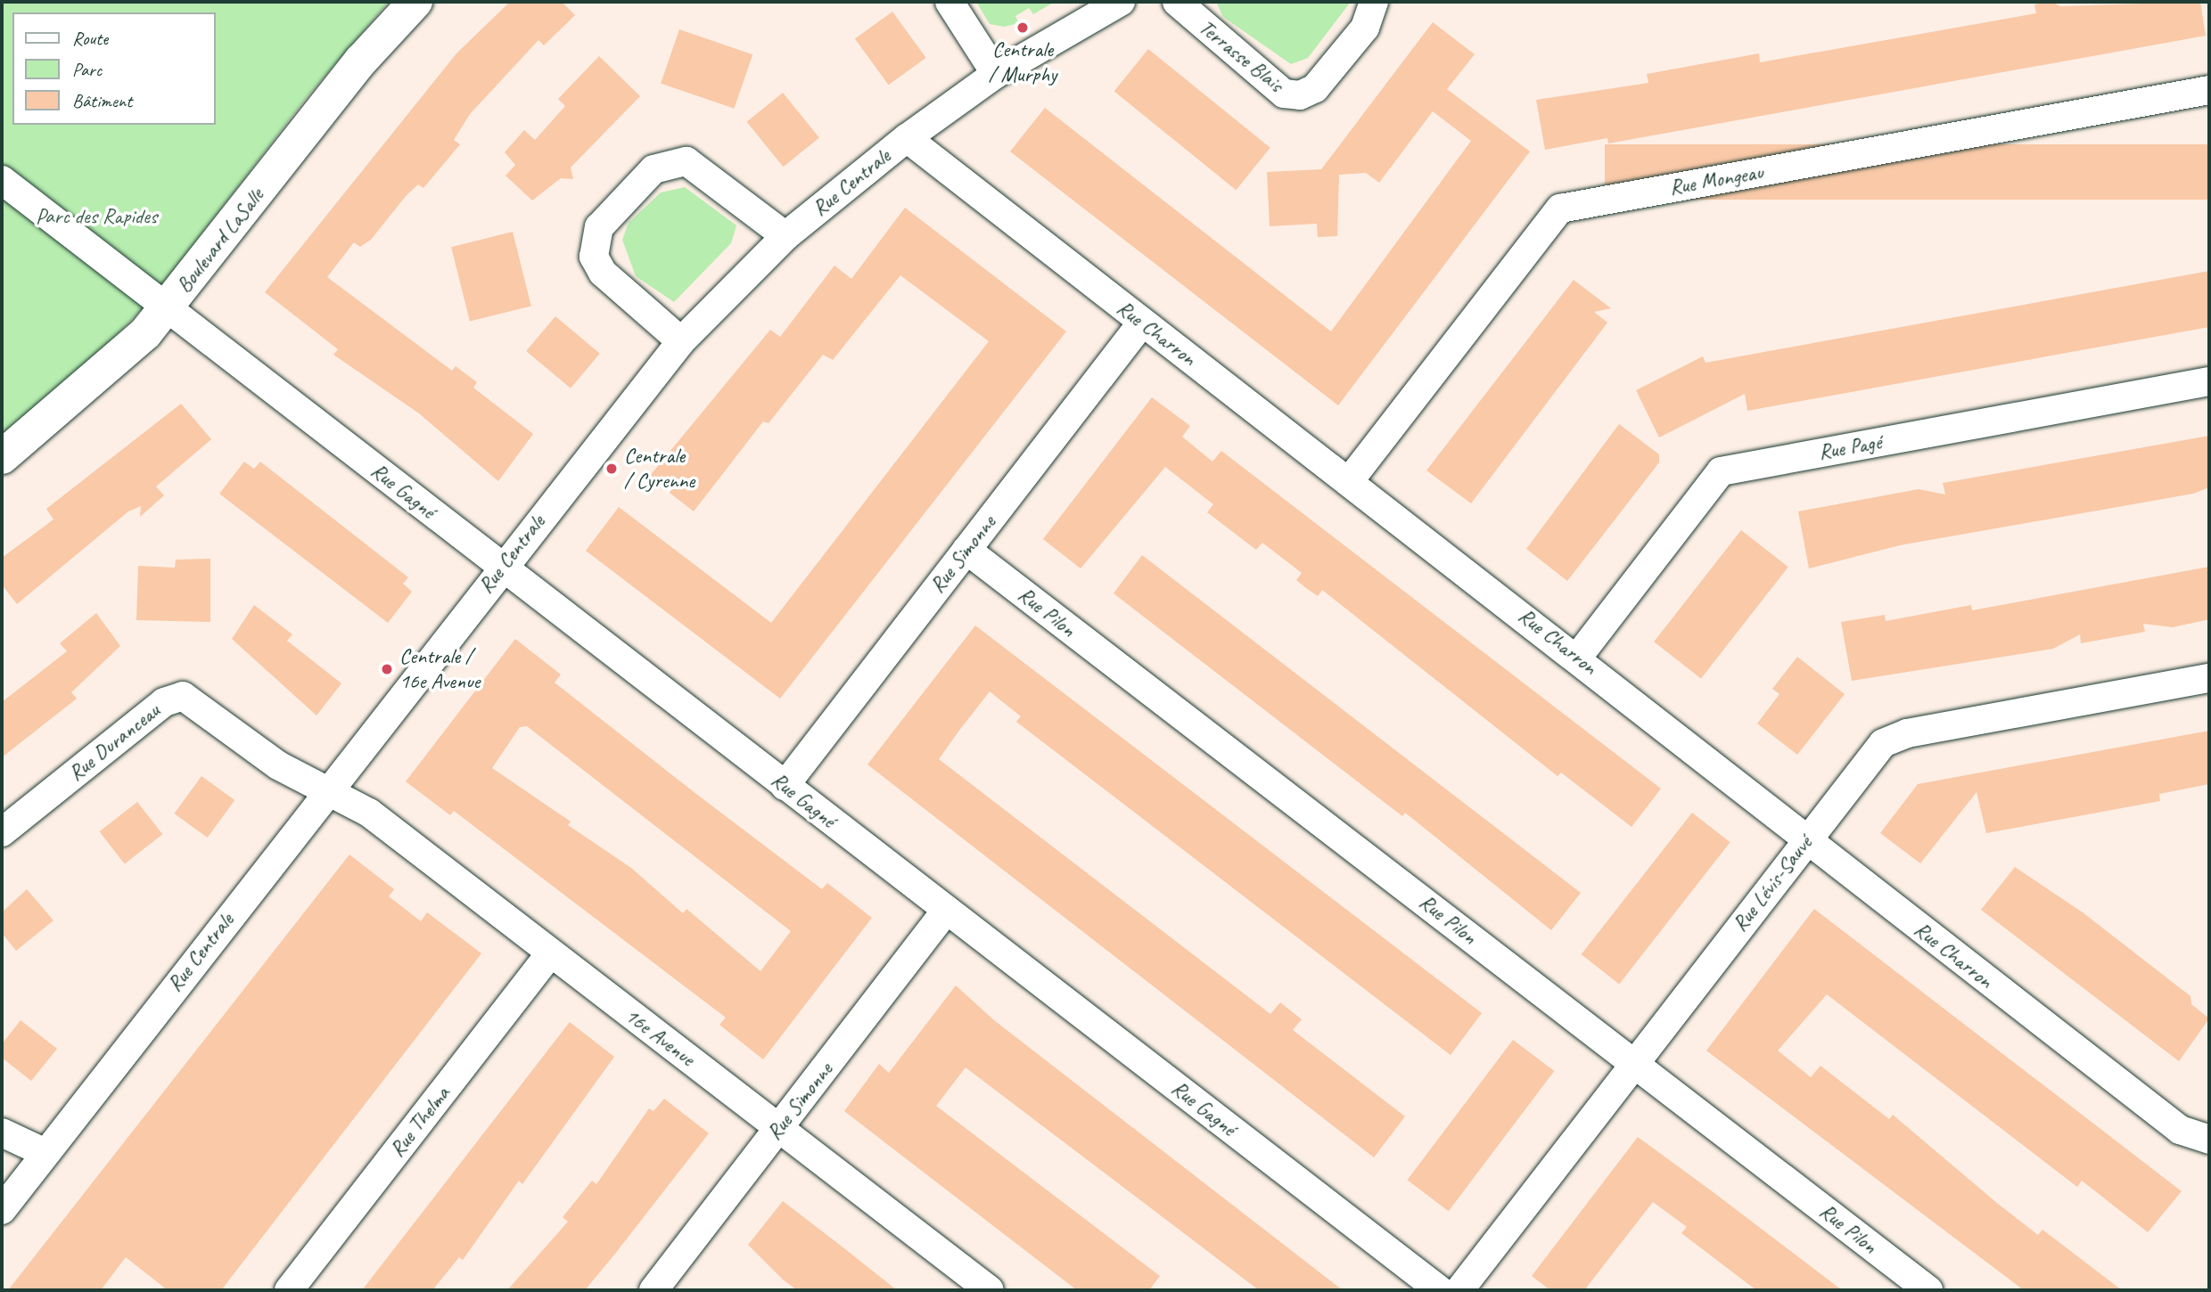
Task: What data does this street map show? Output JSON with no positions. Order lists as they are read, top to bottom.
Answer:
{
  "streets": {
    "main road": ["Boulevard LaSalle"],
    "street": [
      "Terrasse Blais",
      "Rue Mongeau",
      "Rue Centrale",
      "Rue Charron",
      "Rue Pagé",
      "Rue Gagné",
      "Rue Simonne",
      "Rue Pilon",
      "Rue Duranceau",
      "Rue Lévis-Sauvé",
      "16e Avenue",
      "Rue Thelma"
    ]
  },
  "crossings": [
    ["Rue Mongeau", "Rue Charron"],
    ["Rue Centrale", "Rue Charron"],
    ["Rue Centrale", "Rue Gagné"],
    ["Rue Centrale", "Rue Duranceau"],
    ["Rue Centrale", "16e Avenue"],
    ["Boulevard LaSalle", "Rue Gagné"],
    ["Rue Charron", "Rue Pagé"],
    ["Rue Charron", "Rue Simonne"],
    ["Rue Charron", "Rue Lévis-Sauvé"],
    ["Rue Gagné", "Rue Simonne"],
    ["Rue Simonne", "Rue Pilon"],
    ["Rue Simonne", "16e Avenue"],
    ["Rue Pilon", "Rue Lévis-Sauvé"],
    ["Rue Duranceau", "16e Avenue"],
    ["16e Avenue", "Rue Thelma"]
  ],
  "parks": ["Parc des Rapides"],
  "places": ["Centrale / Murphy", "Centrale / Cyrenne", "Centrale / 16e Avenue"],
  "legend": ["Route", "Parc", "Bâtiment"]
}
